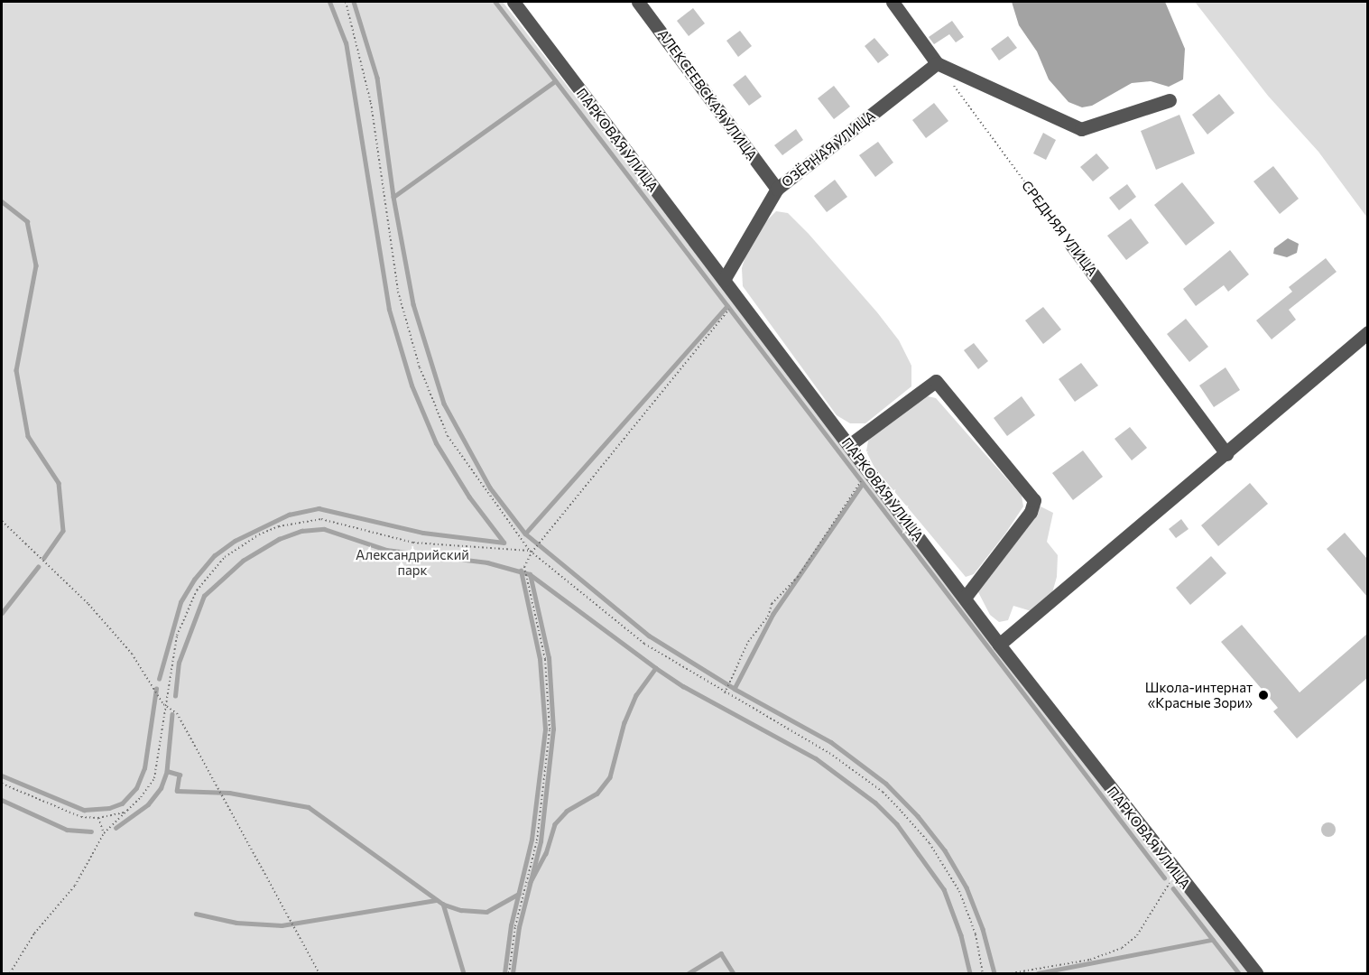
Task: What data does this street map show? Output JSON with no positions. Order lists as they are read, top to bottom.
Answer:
{
  "streets": {
    "street": [
      "АЛЕКСЕЕВСКАЯ УЛИЦА",
      "ПАРКОВАЯ УЛИЦА",
      "ОЗЁРНАЯ УЛИЦА",
      "СРЕДНЯЯ УЛИЦА"
    ]
  },
  "crossings": [
    ["АЛЕКСЕЕВСКАЯ УЛИЦА", "ОЗЁРНАЯ УЛИЦА"],
    ["ПАРКОВАЯ УЛИЦА", "ОЗЁРНАЯ УЛИЦА"]
  ],
  "parks": ["Александрийский парк"],
  "places": ["Школа-интернат «Красные Зори»"]
}
